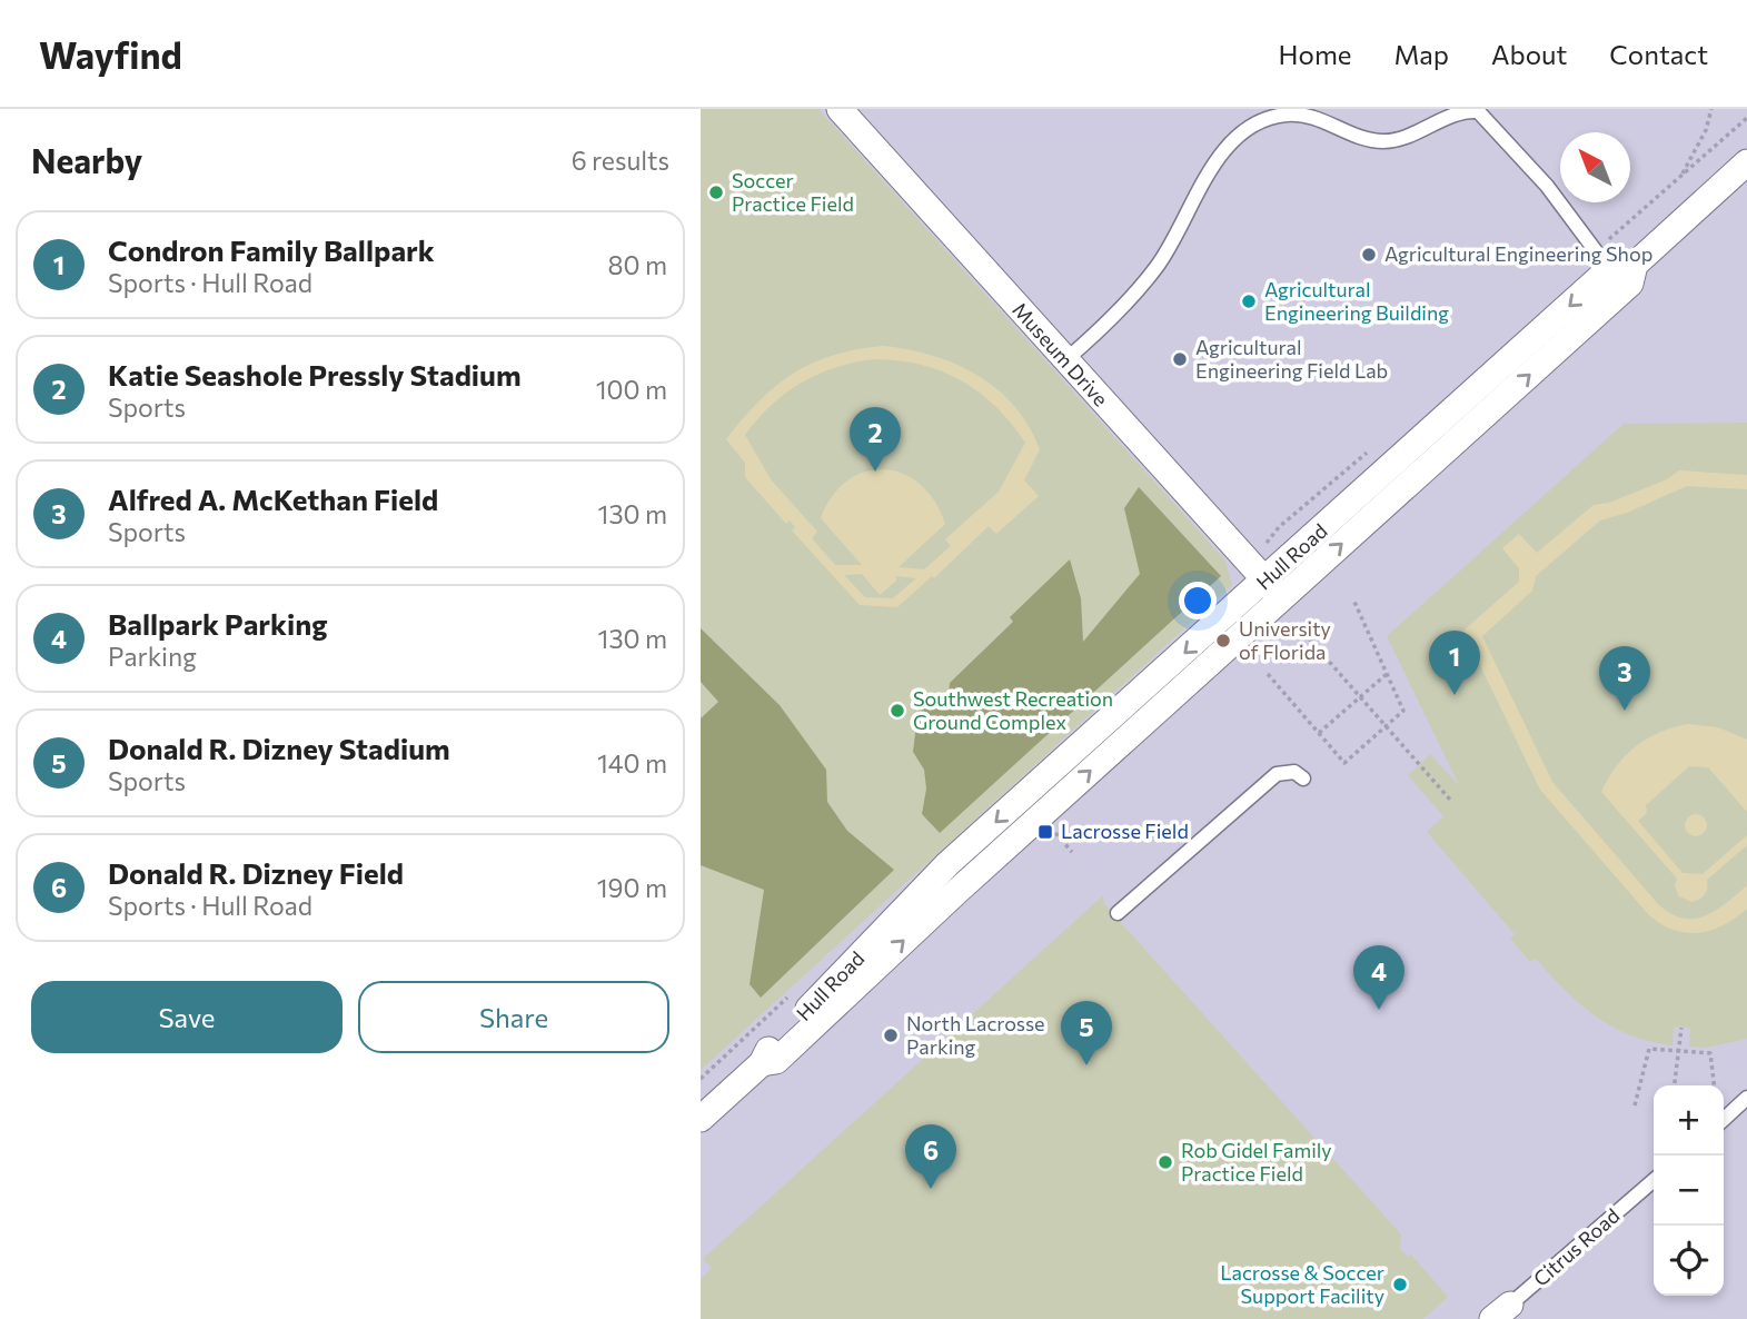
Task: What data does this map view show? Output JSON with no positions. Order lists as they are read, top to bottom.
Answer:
{
  "streets": {
    "street": ["Museum Drive", "Hull Road"],
    "lane": ["Citrus Road"]
  },
  "crossings": [
    ["Museum Drive", "Hull Road"]
  ],
  "places": {
    "other": [
      "Soccer Practice Field",
      "Agricultural Engineering Shop",
      "Agricultural Engineering Building",
      "Agricultural Engineering Field Lab",
      "University of Florida",
      "Southwest Recreation Ground Complex",
      "North Lacrosse Parking",
      "Rob Gidel Family Practice Field",
      "Lacrosse & Soccer Support Facility"
    ],
    "transit": ["Lacrosse Field"]
  },
  "north": "top left",
  "page": {
    "header": "Wayfind",
    "nav": [
      "Home",
      "Map",
      "About",
      "Contact"
    ],
    "heading": ["Nearby", "6 results"],
    "list": [
      {
        "mark": "1",
        "name": "Condron Family Ballpark",
        "note": "Sports · Hull Road",
        "value": "80 m"
      },
      {
        "mark": "2",
        "name": "Katie Seashole Pressly Stadium",
        "note": "Sports",
        "value": "100 m"
      },
      {
        "mark": "3",
        "name": "Alfred A. McKethan Field",
        "note": "Sports",
        "value": "130 m"
      },
      {
        "mark": "4",
        "name": "Ballpark Parking",
        "note": "Parking",
        "value": "130 m"
      },
      {
        "mark": "5",
        "name": "Donald R. Dizney Stadium",
        "note": "Sports",
        "value": "140 m"
      },
      {
        "mark": "6",
        "name": "Donald R. Dizney Field",
        "note": "Sports · Hull Road",
        "value": "190 m"
      }
    ],
    "pins": [
      "2",
      "1",
      "3",
      "4",
      "5",
      "6"
    ],
    "buttons": ["Save", "Share"],
    "map_buttons": ["+", "−"]
  }
}
